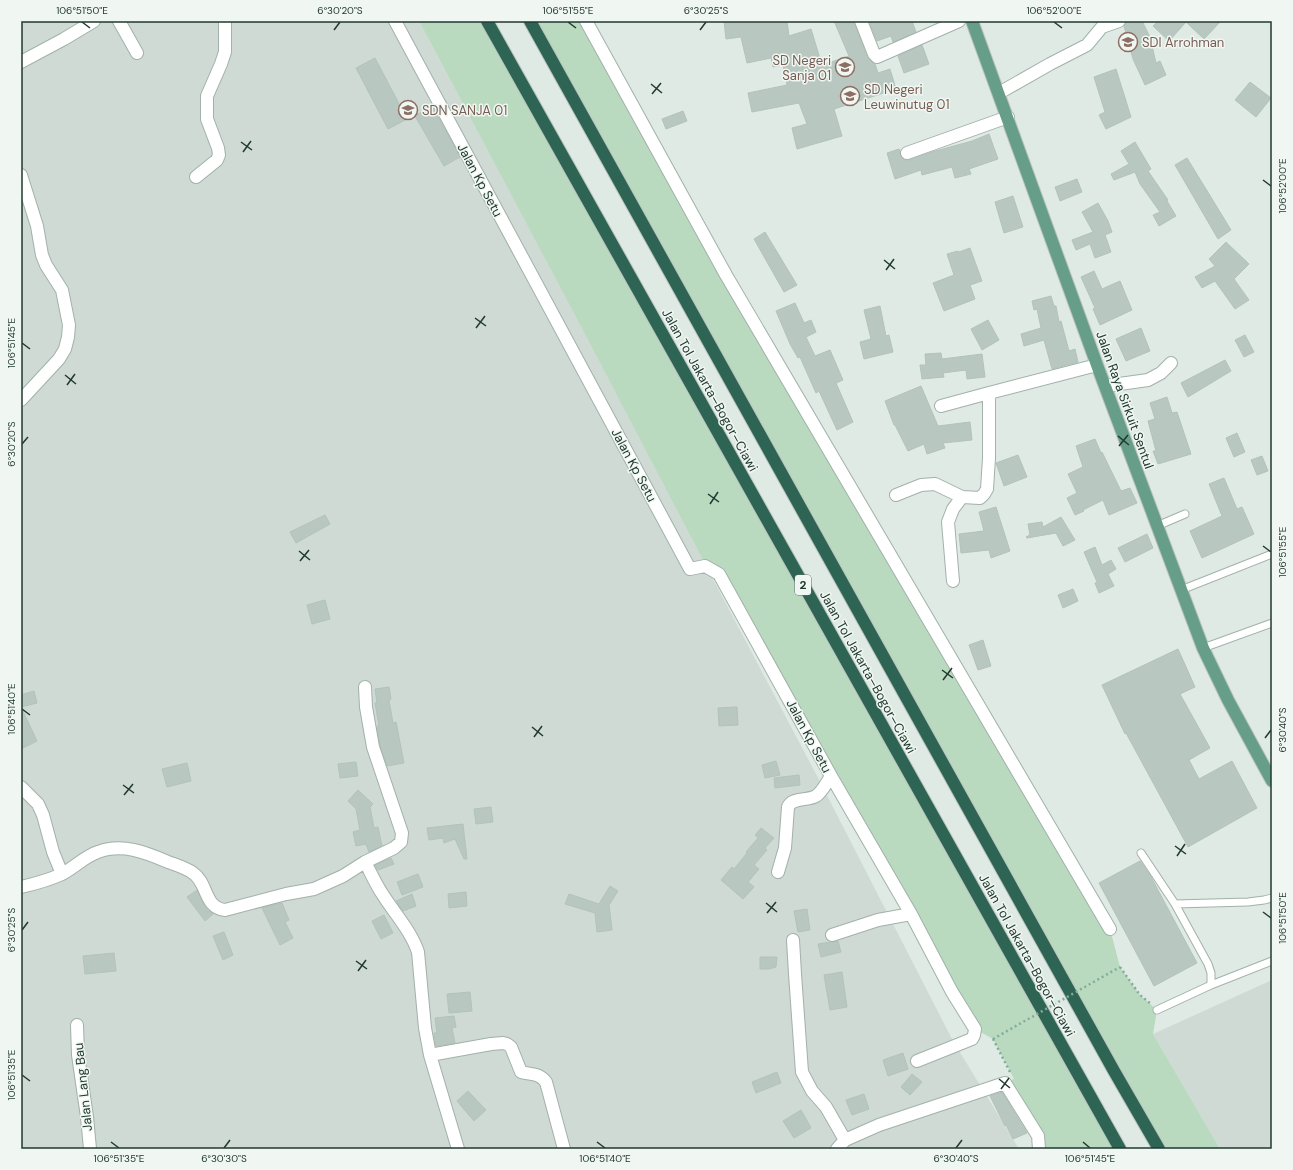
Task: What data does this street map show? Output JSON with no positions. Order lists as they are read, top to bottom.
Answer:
{
  "streets": {
    "highway": ["Jalan Tol Jakarta–Bogor–Ciawi", "2"],
    "main road": ["Jalan Raya Sirkuit Sentul"],
    "street": ["Jalan Kp Setu", "Jalan Lang Bau"]
  },
  "places": {
    "school or university": [
      "SDI Arrohman",
      "SD Negeri Sanja 01",
      "SD Negeri Leuwinutug 01",
      "SDN SANJA 01"
    ]
  },
  "coordinates": [
    "106°51'50\"E",
    "6°30'20\"S",
    "106°51'55\"E",
    "6°30'25\"S",
    "106°52'00\"E",
    "106°51'45\"E",
    "106°51'40\"E",
    "6°30'40\"S",
    "106°51'35\"E",
    "6°30'30\"S"
  ]
}
